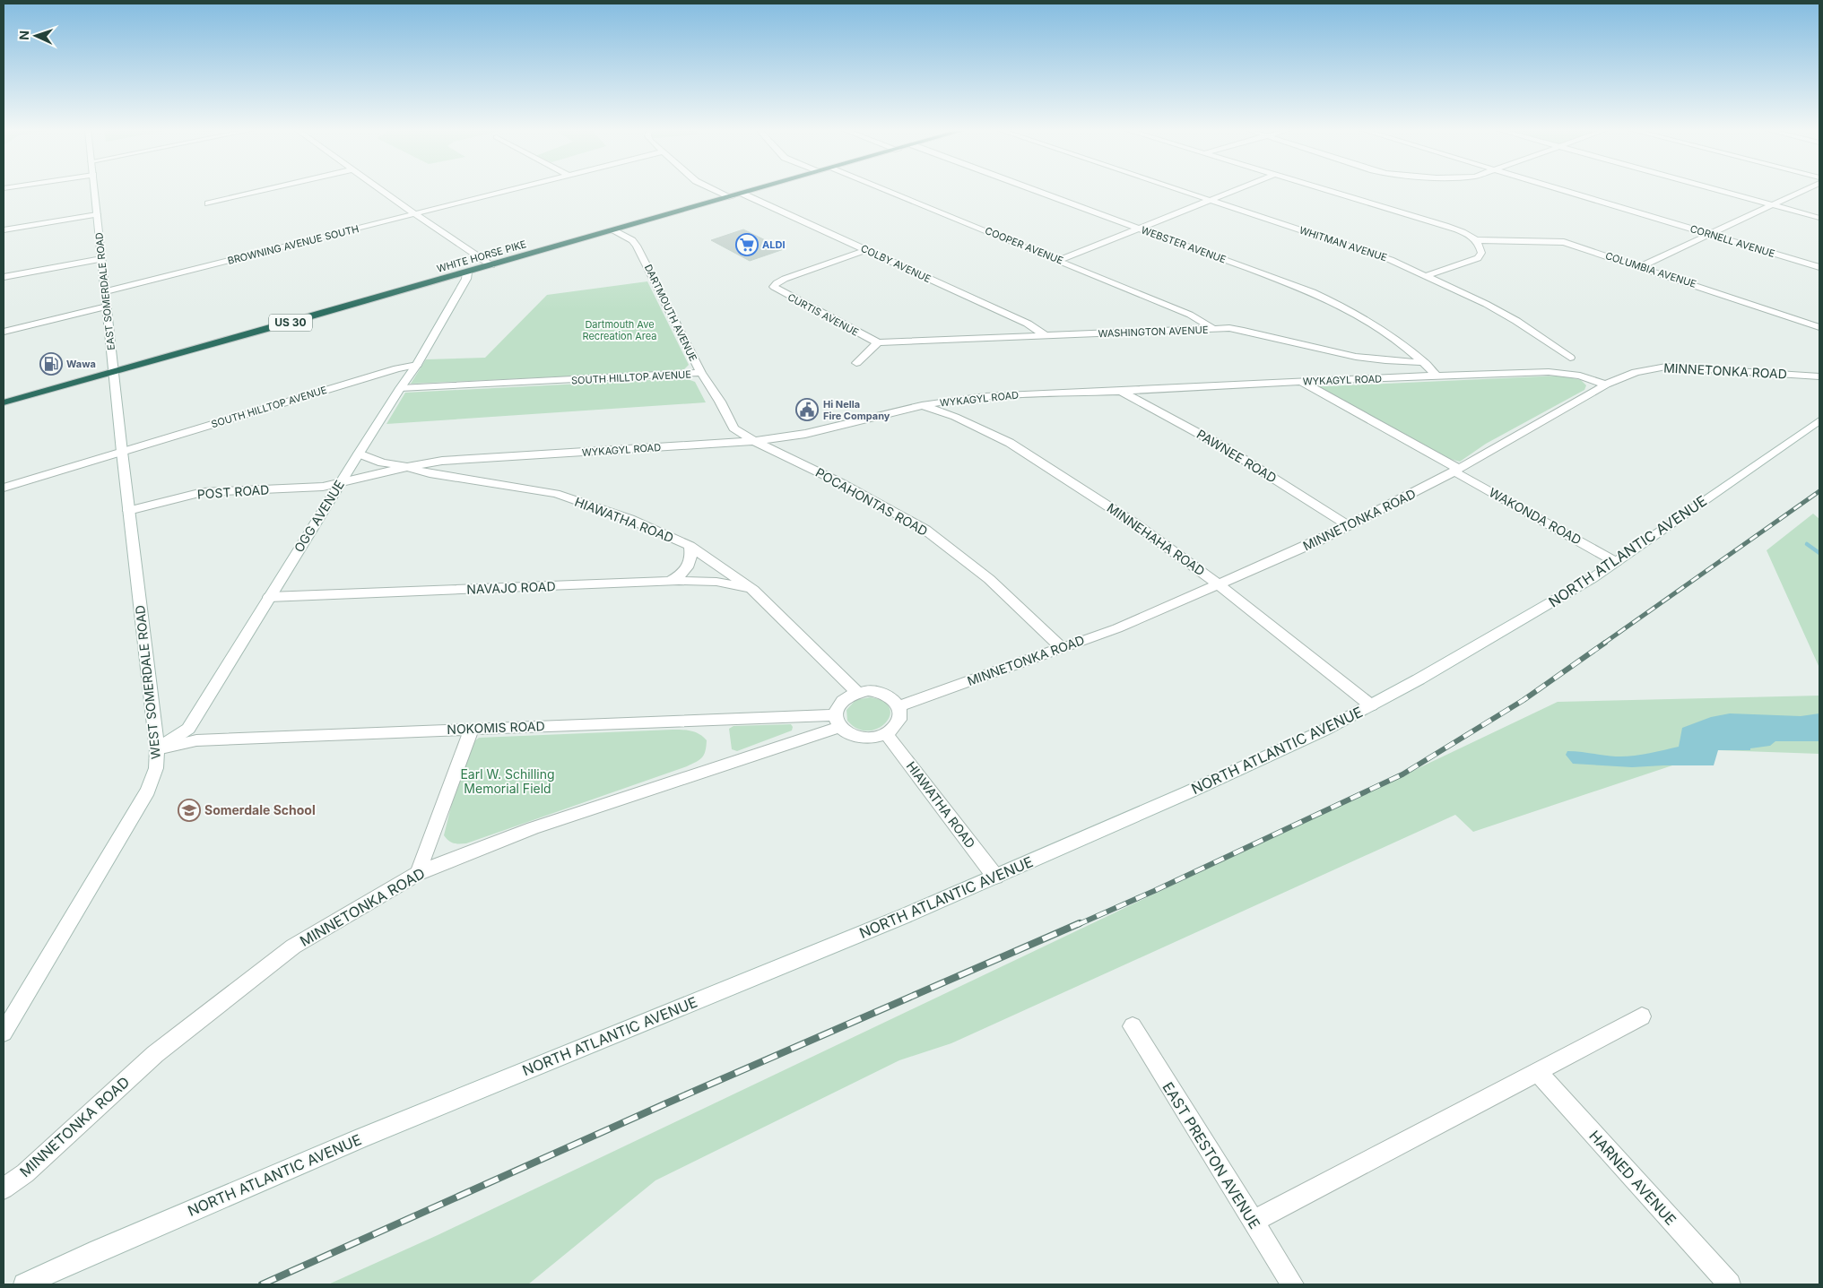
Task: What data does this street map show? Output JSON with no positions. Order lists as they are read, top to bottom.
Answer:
{
  "streets": {
    "highway": ["WHITE HORSE PIKE", "US 30"],
    "street": [
      "CORNELL AVENUE",
      "WHITMAN AVENUE",
      "BROWNING AVENUE SOUTH",
      "WEBSTER AVENUE",
      "COOPER AVENUE",
      "COLBY AVENUE",
      "COLUMBIA AVENUE",
      "EAST SOMERDALE ROAD",
      "DARTMOUTH AVENUE",
      "CURTIS AVENUE",
      "WASHINGTON AVENUE",
      "MINNETONKA ROAD",
      "SOUTH HILLTOP AVENUE",
      "WYKAGYL ROAD",
      "PAWNEE ROAD",
      "POST ROAD",
      "POCAHONTAS ROAD",
      "OGG AVENUE",
      "WAKONDA ROAD",
      "HIAWATHA ROAD",
      "MINNEHAHA ROAD",
      "NORTH ATLANTIC AVENUE",
      "NAVAJO ROAD",
      "WEST SOMERDALE ROAD",
      "NOKOMIS ROAD",
      "EAST PRESTON AVENUE",
      "HARNED AVENUE"
    ]
  },
  "crossings": [
    ["BROWNING AVENUE SOUTH", "EAST SOMERDALE ROAD"],
    ["WEBSTER AVENUE", "WASHINGTON AVENUE"],
    ["WEBSTER AVENUE", "WYKAGYL ROAD"],
    ["COOPER AVENUE", "WASHINGTON AVENUE"],
    ["WHITE HORSE PIKE", "COLBY AVENUE"],
    ["WHITE HORSE PIKE", "EAST SOMERDALE ROAD"],
    ["WHITE HORSE PIKE", "DARTMOUTH AVENUE"],
    ["WHITE HORSE PIKE", "OGG AVENUE"],
    ["WHITE HORSE PIKE", "WEST SOMERDALE ROAD"],
    ["COLBY AVENUE", "CURTIS AVENUE"],
    ["COLBY AVENUE", "WASHINGTON AVENUE"],
    ["EAST SOMERDALE ROAD", "WEST SOMERDALE ROAD"],
    ["DARTMOUTH AVENUE", "SOUTH HILLTOP AVENUE"],
    ["DARTMOUTH AVENUE", "WYKAGYL ROAD"],
    ["DARTMOUTH AVENUE", "POCAHONTAS ROAD"],
    ["CURTIS AVENUE", "WASHINGTON AVENUE"],
    ["MINNETONKA ROAD", "WYKAGYL ROAD"],
    ["MINNETONKA ROAD", "PAWNEE ROAD"],
    ["MINNETONKA ROAD", "POCAHONTAS ROAD"],
    ["MINNETONKA ROAD", "WAKONDA ROAD"],
    ["MINNETONKA ROAD", "HIAWATHA ROAD"],
    ["MINNETONKA ROAD", "MINNEHAHA ROAD"],
    ["MINNETONKA ROAD", "NOKOMIS ROAD"],
    ["SOUTH HILLTOP AVENUE", "OGG AVENUE"],
    ["SOUTH HILLTOP AVENUE", "WEST SOMERDALE ROAD"],
    ["WYKAGYL ROAD", "PAWNEE ROAD"],
    ["WYKAGYL ROAD", "POCAHONTAS ROAD"],
    ["WYKAGYL ROAD", "OGG AVENUE"],
    ["WYKAGYL ROAD", "WAKONDA ROAD"],
    ["WYKAGYL ROAD", "HIAWATHA ROAD"],
    ["WYKAGYL ROAD", "MINNEHAHA ROAD"],
    ["POST ROAD", "OGG AVENUE"],
    ["POST ROAD", "HIAWATHA ROAD"],
    ["POST ROAD", "WEST SOMERDALE ROAD"],
    ["OGG AVENUE", "HIAWATHA ROAD"],
    ["OGG AVENUE", "NAVAJO ROAD"],
    ["OGG AVENUE", "WEST SOMERDALE ROAD"],
    ["OGG AVENUE", "NOKOMIS ROAD"],
    ["WAKONDA ROAD", "NORTH ATLANTIC AVENUE"],
    ["HIAWATHA ROAD", "NORTH ATLANTIC AVENUE"],
    ["HIAWATHA ROAD", "NAVAJO ROAD"],
    ["HIAWATHA ROAD", "NOKOMIS ROAD"],
    ["MINNEHAHA ROAD", "NORTH ATLANTIC AVENUE"],
    ["WEST SOMERDALE ROAD", "NOKOMIS ROAD"]
  ],
  "parks": ["Dartmouth Ave Recreation Area", "Earl W. Schilling Memorial Field"],
  "places": {
    "supermarket": ["ALDI"],
    "fuel station": ["Wawa"],
    "public building": ["Hi Nella Fire Company"],
    "school or university": ["Somerdale School"]
  },
  "north": "left"
}
